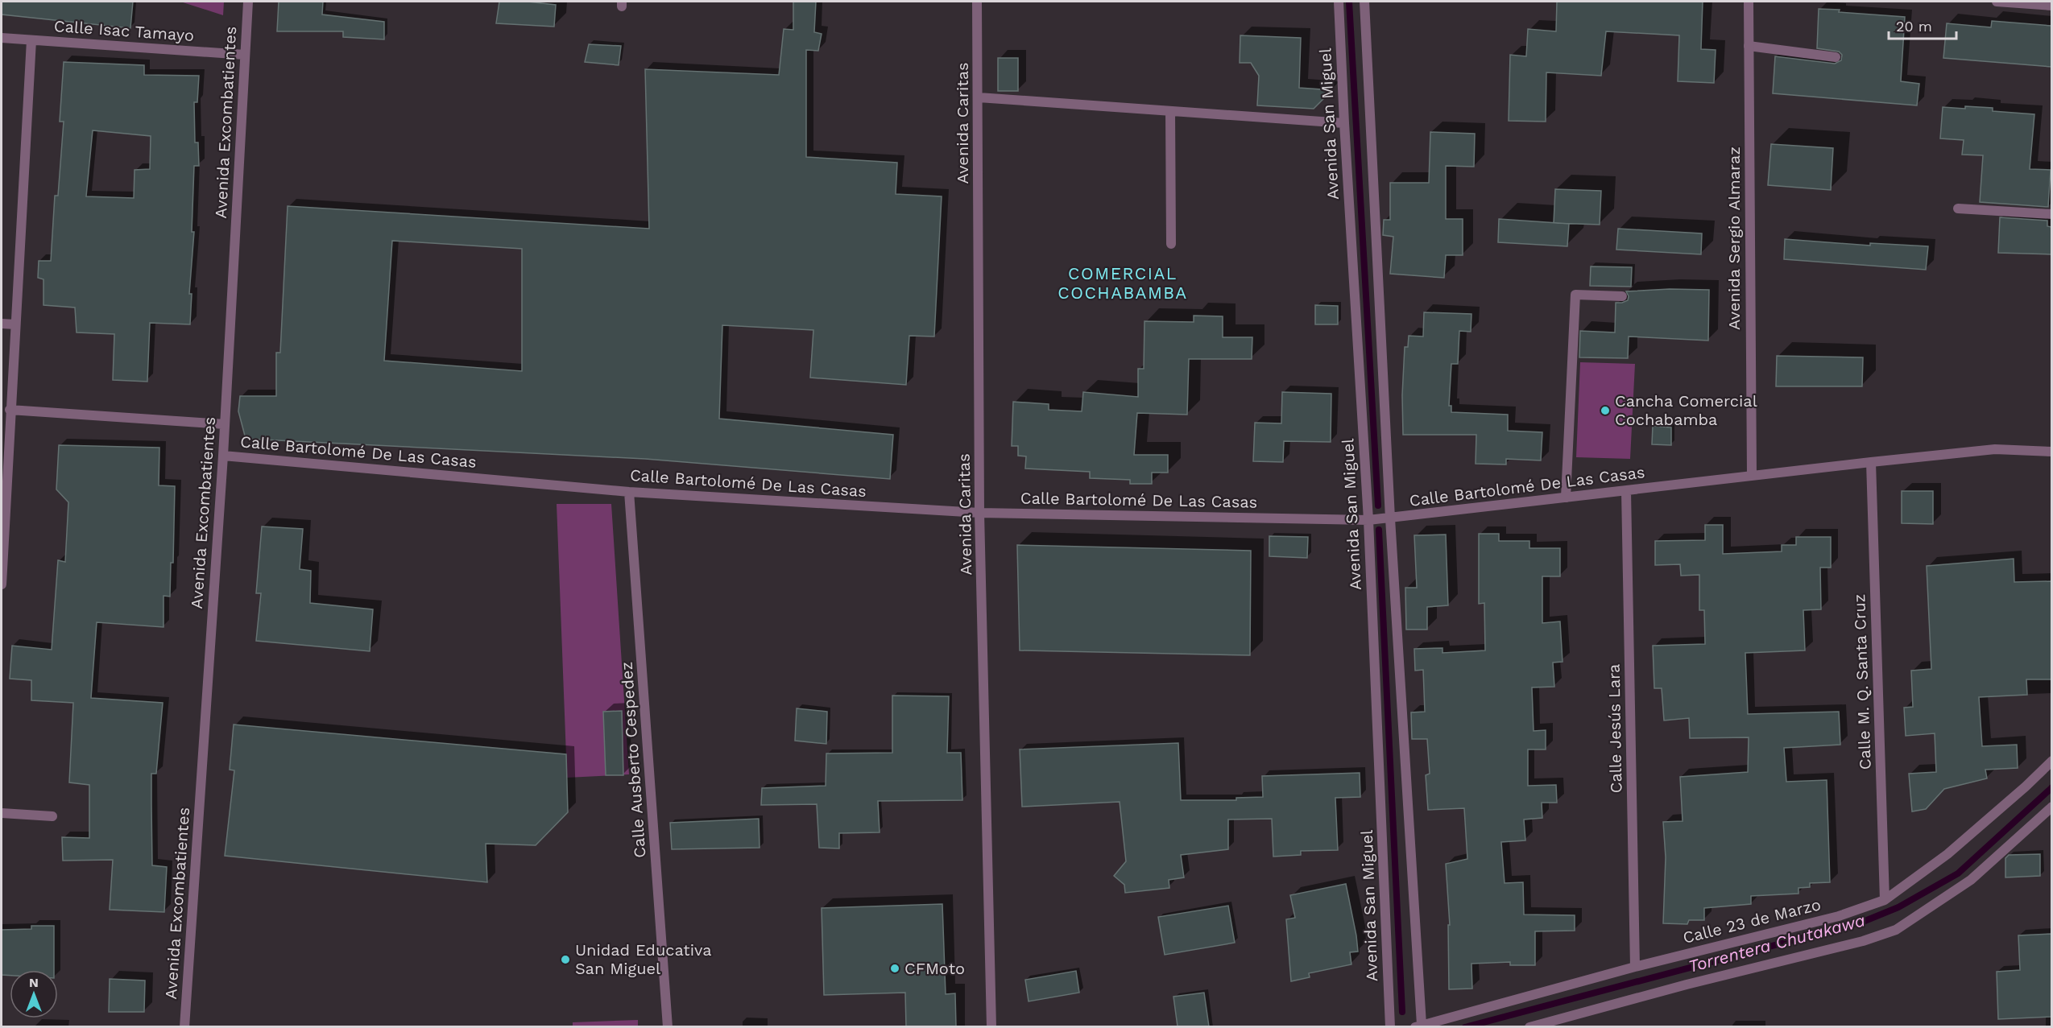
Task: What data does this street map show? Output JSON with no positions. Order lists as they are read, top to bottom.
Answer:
{
  "streets": {
    "street": [
      "Calle Isac Tamayo",
      "Avenida Excombatientes",
      "Avenida Caritas",
      "Avenida San Miguel",
      "Avenida Sergio Almaraz",
      "Calle Bartolomé De Las Casas",
      "Calle M. Q. Santa Cruz",
      "Calle Jesús Lara",
      "Calle Ausberto Cespedez",
      "Calle 23 de Marzo"
    ]
  },
  "crossings": [
    ["Calle Isac Tamayo", "Avenida Excombatientes"],
    ["Avenida Excombatientes", "Calle Bartolomé De Las Casas"],
    ["Avenida Caritas", "Calle Bartolomé De Las Casas"],
    ["Avenida San Miguel", "Calle Bartolomé De Las Casas"],
    ["Avenida Sergio Almaraz", "Calle Bartolomé De Las Casas"],
    ["Calle Bartolomé De Las Casas", "Calle M. Q. Santa Cruz"],
    ["Calle Bartolomé De Las Casas", "Calle Jesús Lara"],
    ["Calle Bartolomé De Las Casas", "Calle Ausberto Cespedez"],
    ["Calle M. Q. Santa Cruz", "Calle 23 de Marzo"],
    ["Calle Jesús Lara", "Calle 23 de Marzo"]
  ],
  "districts": ["COMERCIAL COCHABAMBA"],
  "water": ["Torrentera Chutakawa"],
  "places": ["Cancha Comercial Cochabamba", "Unidad Educativa San Miguel", "CFMoto"],
  "scale_bar": "20 m",
  "north": "top"
}
